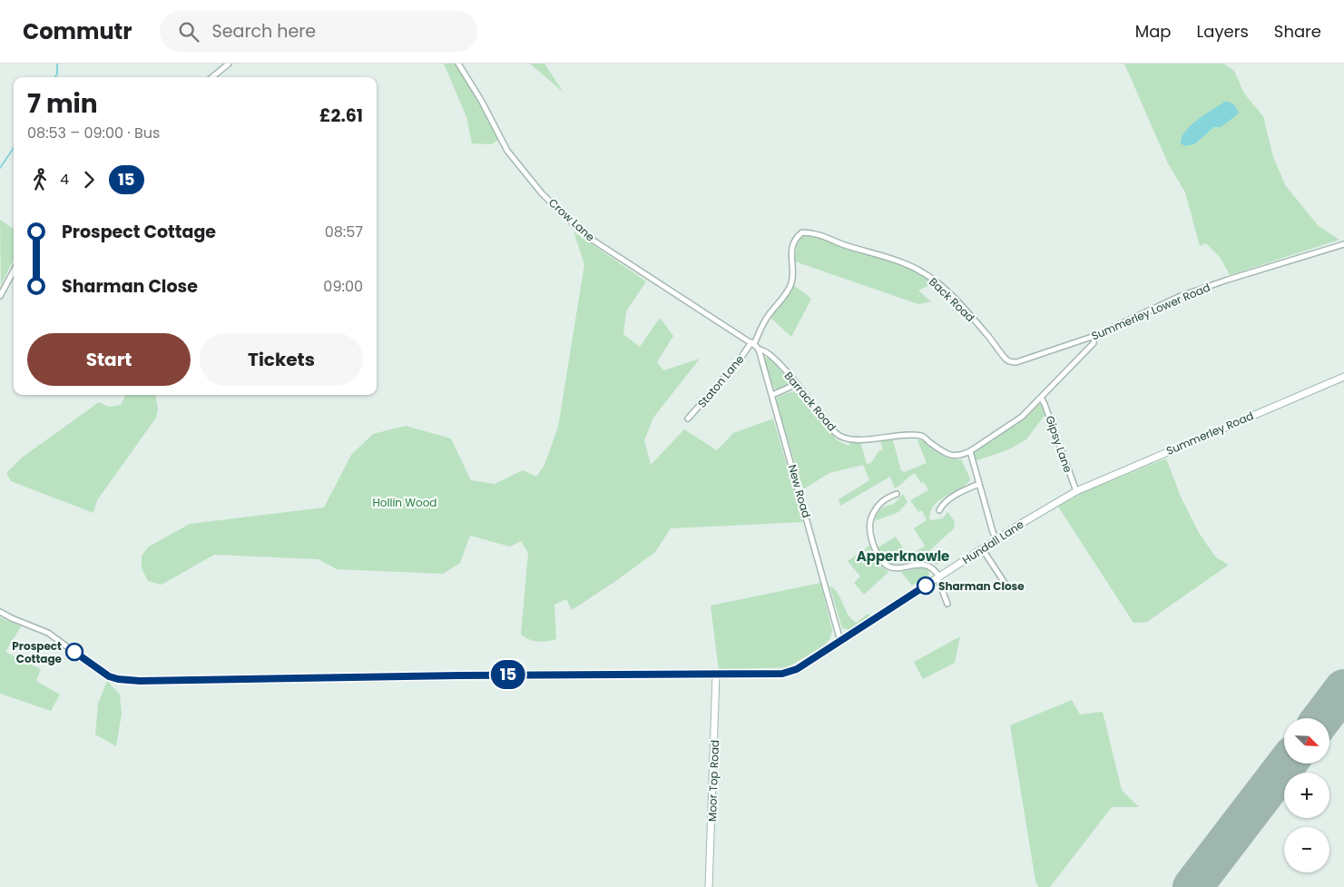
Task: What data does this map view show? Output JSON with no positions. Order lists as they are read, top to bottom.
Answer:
{
  "streets": {
    "street": [
      "Crow Lane",
      "Back Road",
      "Summerley Lower Road",
      "Staton Lane",
      "Barrack Road",
      "Summerley Road",
      "Gipsy Lane",
      "New Road",
      "Hundall Lane",
      "Moor Top Road"
    ]
  },
  "crossings": [
    ["Crow Lane", "Staton Lane"],
    ["Crow Lane", "New Road"],
    ["Back Road", "Summerley Lower Road"],
    ["Back Road", "Staton Lane"],
    ["Staton Lane", "New Road"],
    ["Barrack Road", "New Road"],
    ["Summerley Road", "Gipsy Lane"],
    ["Summerley Road", "Hundall Lane"],
    ["Gipsy Lane", "Hundall Lane"],
    ["New Road", "Hundall Lane"],
    ["Hundall Lane", "Moor Top Road"]
  ],
  "districts": ["Apperknowle"],
  "parks": ["Hollin Wood"],
  "places": ["Sharman Close", "Prospect Cottage"],
  "lines": ["bus line 15"],
  "north": "bottom right",
  "page": {
    "header": "Commutr",
    "search": "Search here",
    "nav": ["Map", "Layers", "Share"],
    "on_map": "15",
    "heading": ["7 min", "08:53 – 09:00 · Bus", "£2.61"],
    "legs": ["4", "15"],
    "list": [
      {
        "name": "Prospect Cottage",
        "value": "08:57"
      },
      {
        "name": "Sharman Close",
        "value": "09:00"
      }
    ],
    "buttons": ["Start", "Tickets"],
    "map_buttons": ["+", "−"]
  }
}
